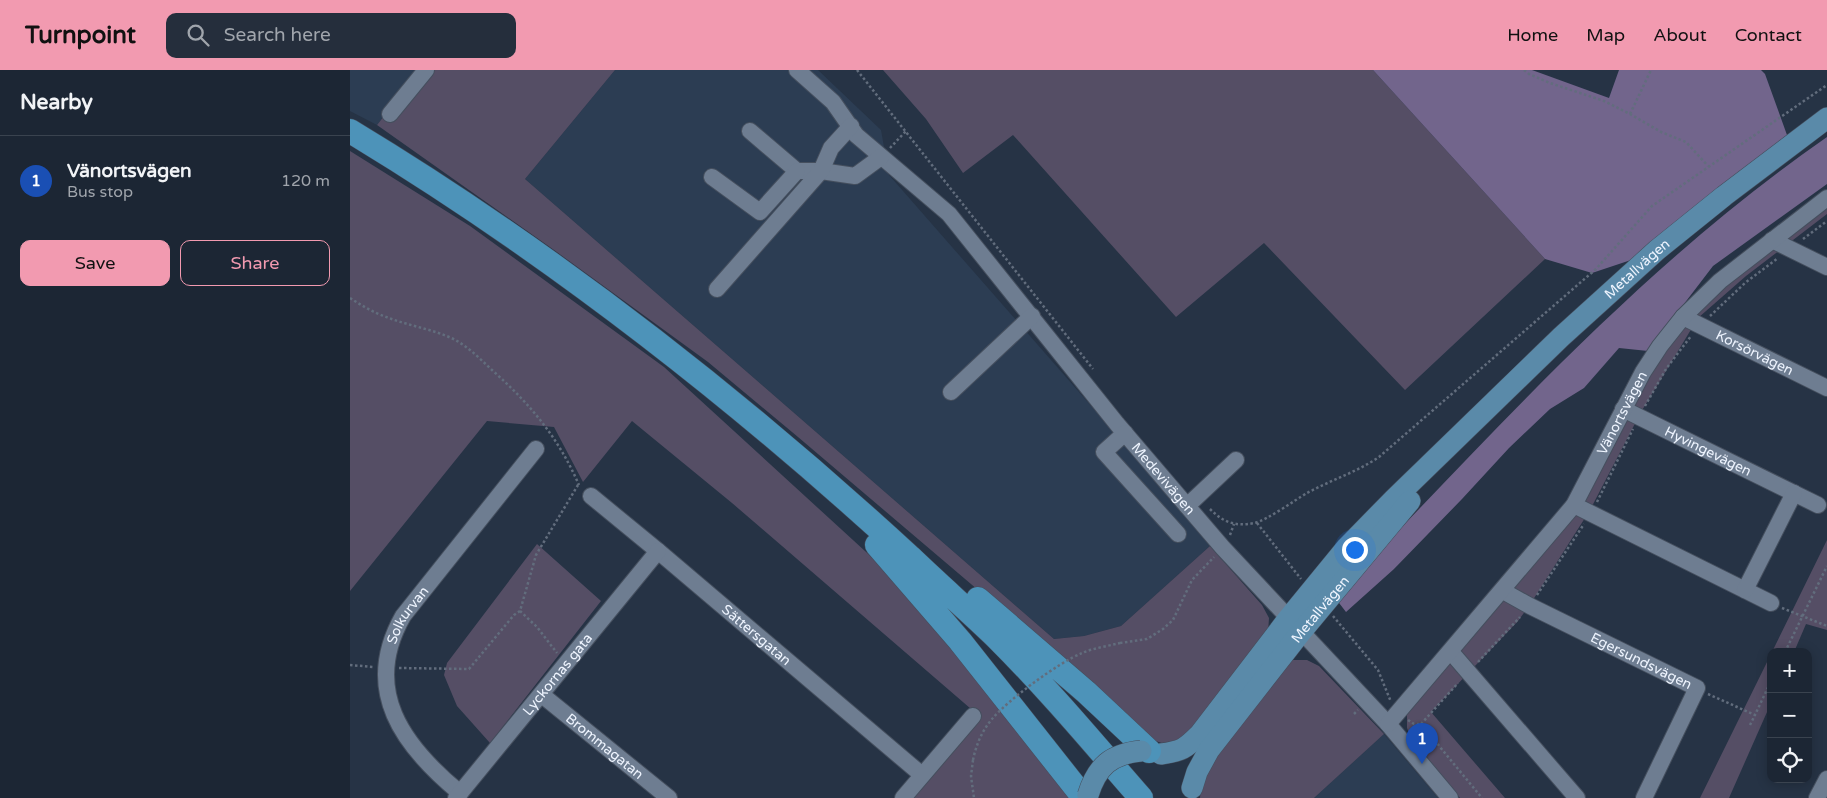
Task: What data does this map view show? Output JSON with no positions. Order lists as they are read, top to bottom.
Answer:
{
  "streets": {
    "main road": ["Metallvägen"],
    "street": [
      "Korsörvägen",
      "Vänortsvägen",
      "Hyvingevägen",
      "Medevivägen",
      "Solkurvan",
      "Sättersgatan",
      "Egersundsvägen",
      "Lyckornas gata",
      "Brommagatan"
    ]
  },
  "crossings": [
    ["Metallvägen", "Medevivägen"],
    ["Korsörvägen", "Vänortsvägen"],
    ["Vänortsvägen", "Hyvingevägen"],
    ["Vänortsvägen", "Medevivägen"],
    ["Vänortsvägen", "Egersundsvägen"],
    ["Solkurvan", "Lyckornas gata"],
    ["Sättersgatan", "Lyckornas gata"],
    ["Lyckornas gata", "Brommagatan"]
  ],
  "page": {
    "header": "Turnpoint",
    "search": "Search here",
    "nav": [
      "Home",
      "Map",
      "About",
      "Contact"
    ],
    "heading": "Nearby",
    "list": [
      {
        "mark": "1",
        "name": "Vänortsvägen",
        "note": "Bus stop",
        "value": "120 m"
      }
    ],
    "buttons": ["Save", "Share"],
    "map_buttons": ["+", "−"],
    "pins": "1"
  }
}
